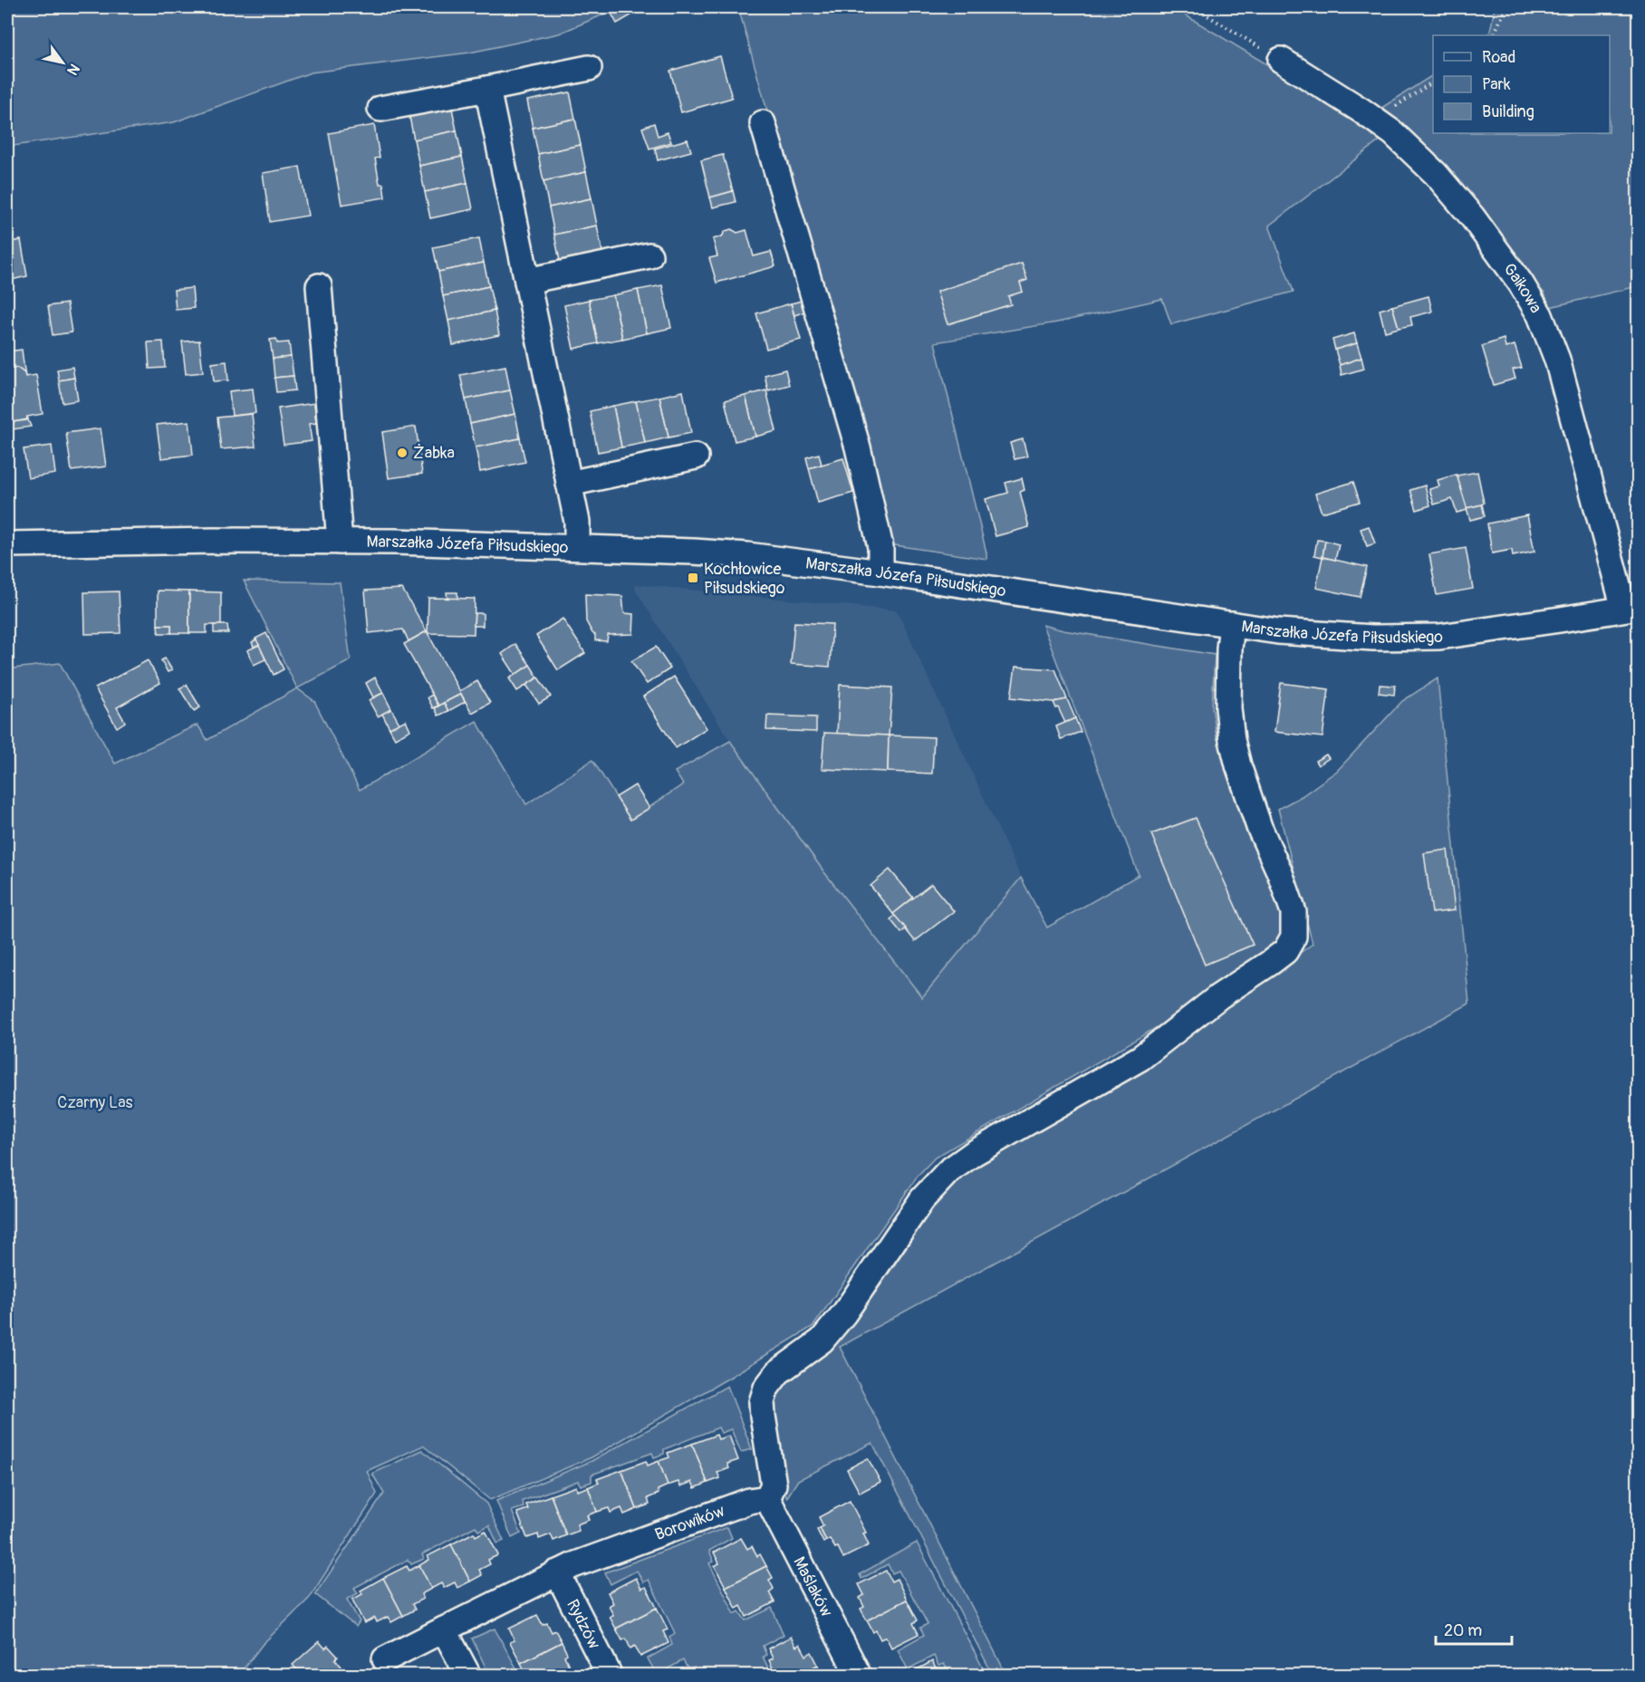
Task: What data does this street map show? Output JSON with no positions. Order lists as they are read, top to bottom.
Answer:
{
  "streets": {
    "street": [
      "Gaikowa",
      "Marszałka Józefa Piłsudskiego",
      "Borowików",
      "Maślaków",
      "Rydzów"
    ]
  },
  "crossings": [
    ["Gaikowa", "Marszałka Józefa Piłsudskiego"],
    ["Borowików", "Maślaków"],
    ["Borowików", "Rydzów"]
  ],
  "parks": ["Czarny Las"],
  "places": {
    "other": ["Żabka"],
    "transit": ["Kochłowice Piłsudskiego"]
  },
  "legend": ["Road", "Park", "Building"],
  "scale_bar": "20 m",
  "north": "bottom right"
}
